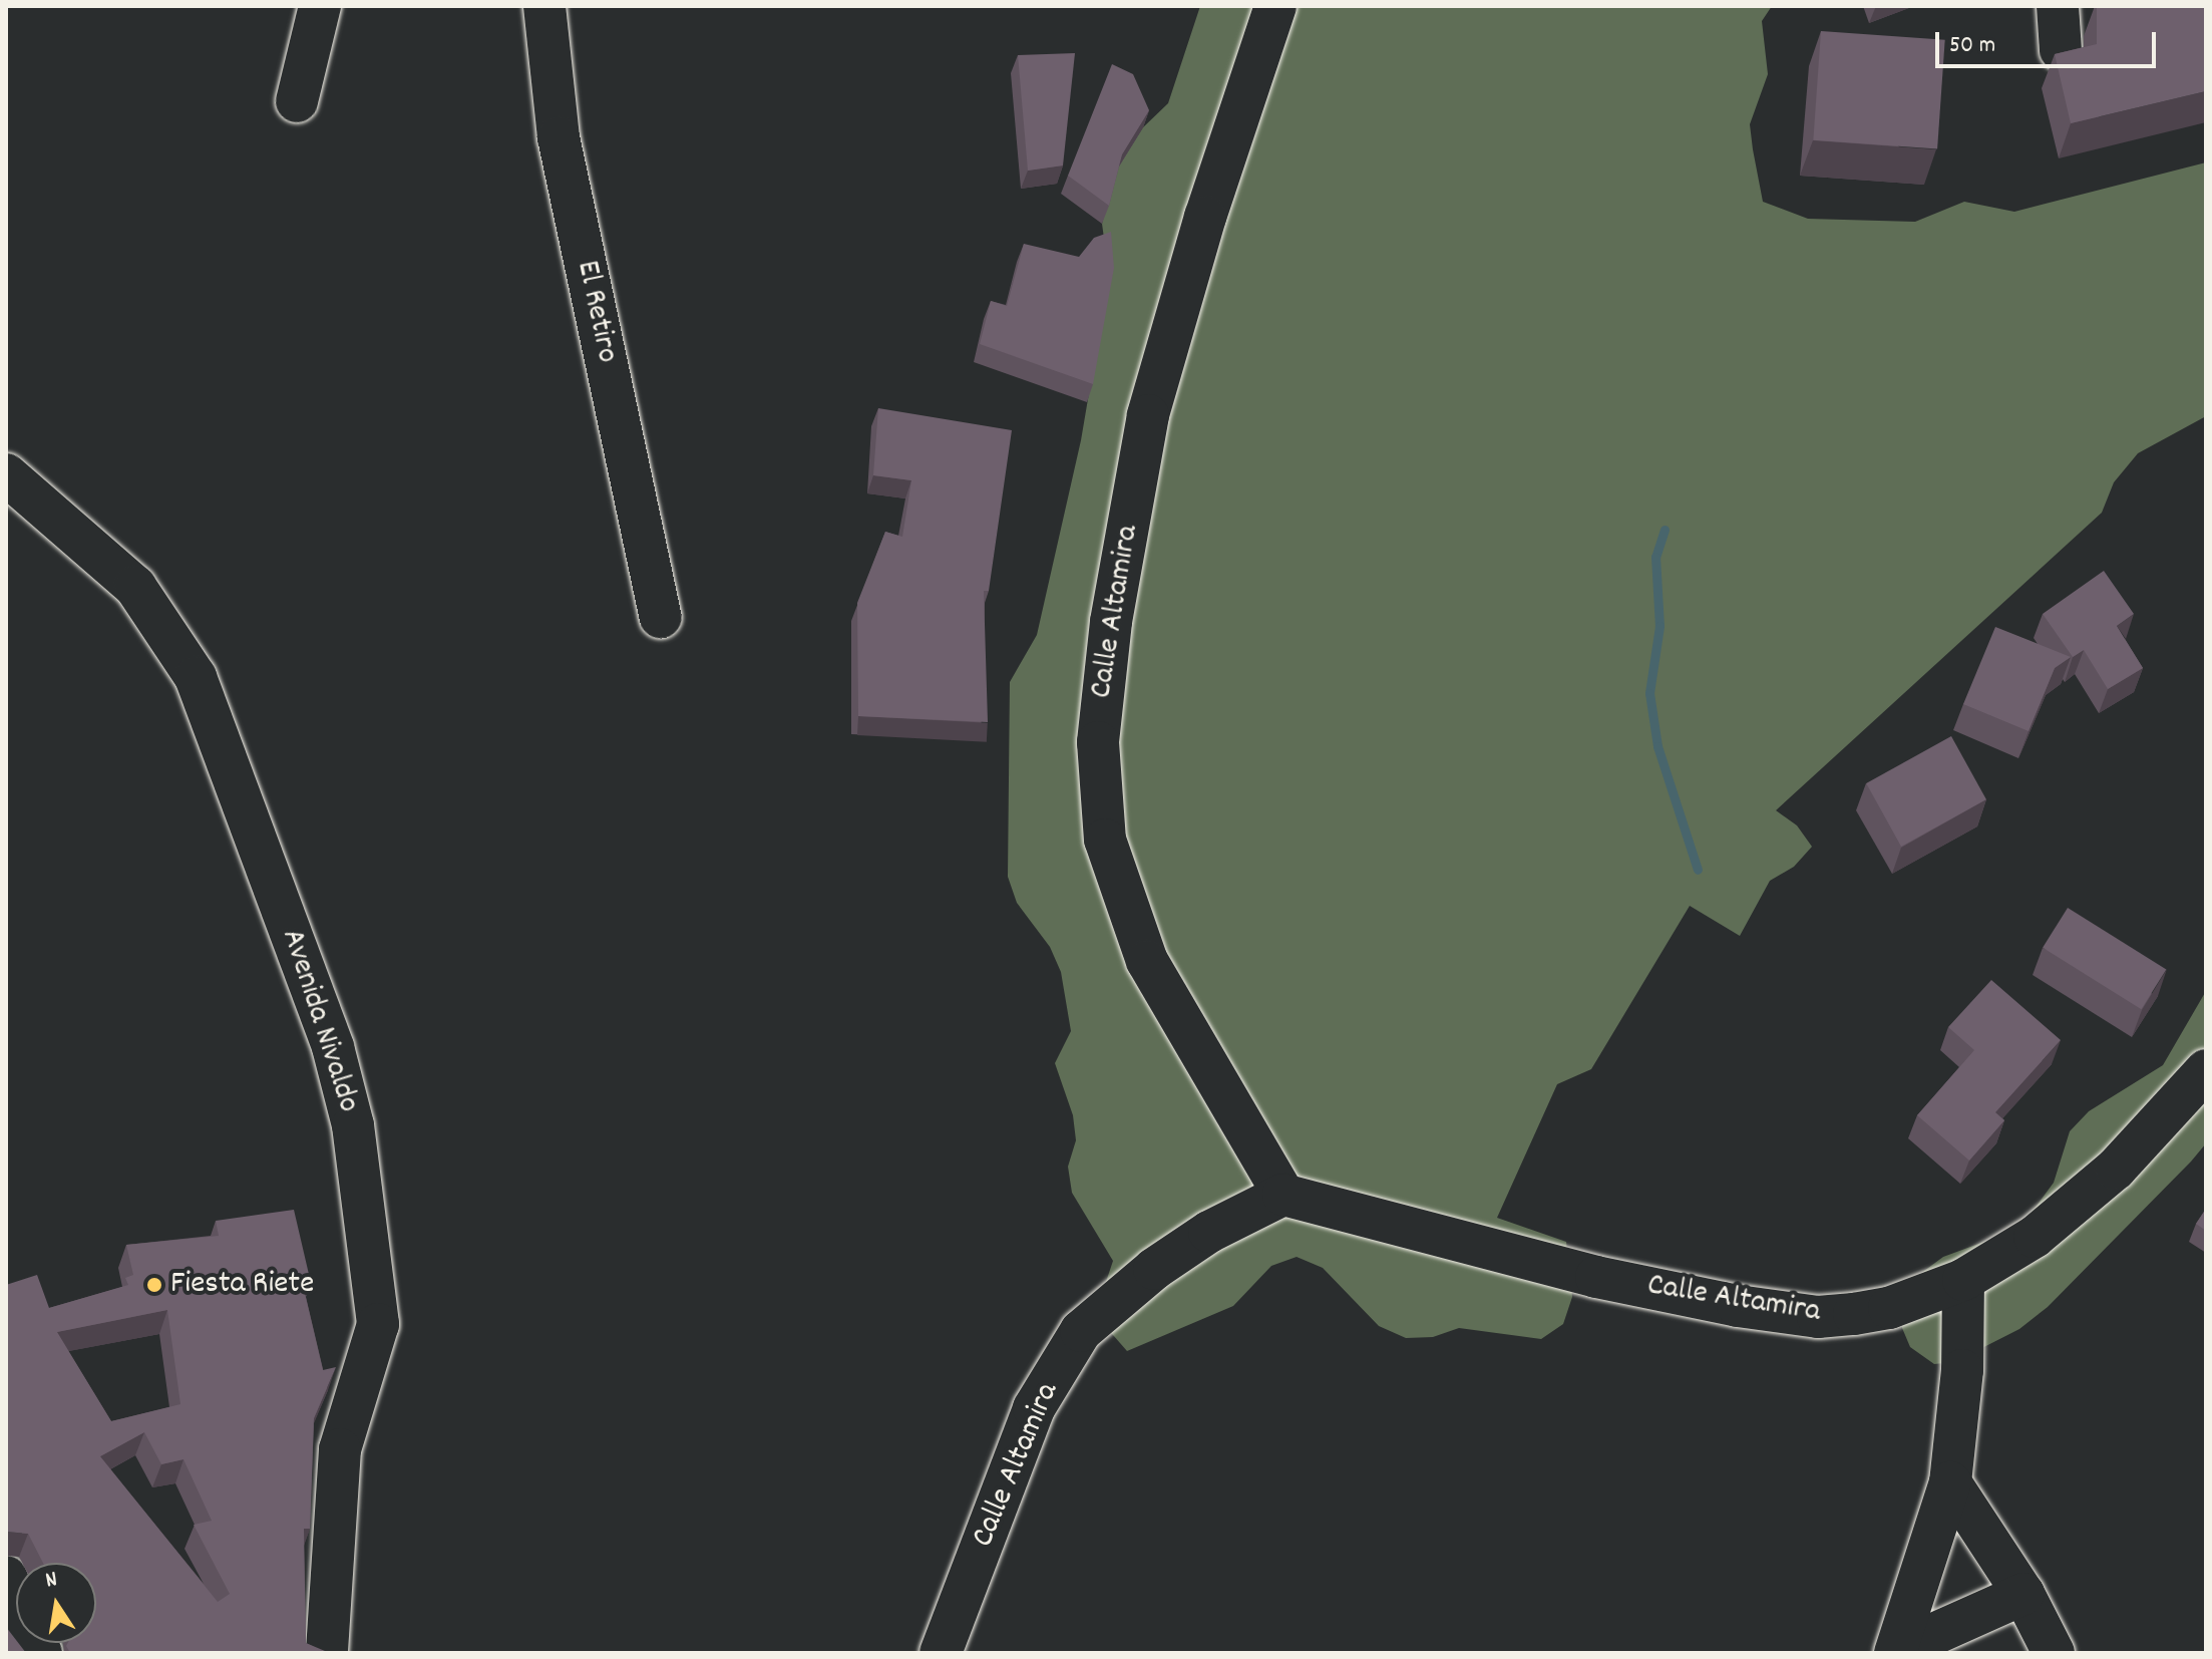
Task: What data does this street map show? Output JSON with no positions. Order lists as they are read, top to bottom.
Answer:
{
  "streets": {
    "street": ["El Retiro", "Calle Altamira", "Avenida Nivaldo"]
  },
  "places": ["Fiesta Riete"],
  "scale_bar": "50 m",
  "north": "top"
}
